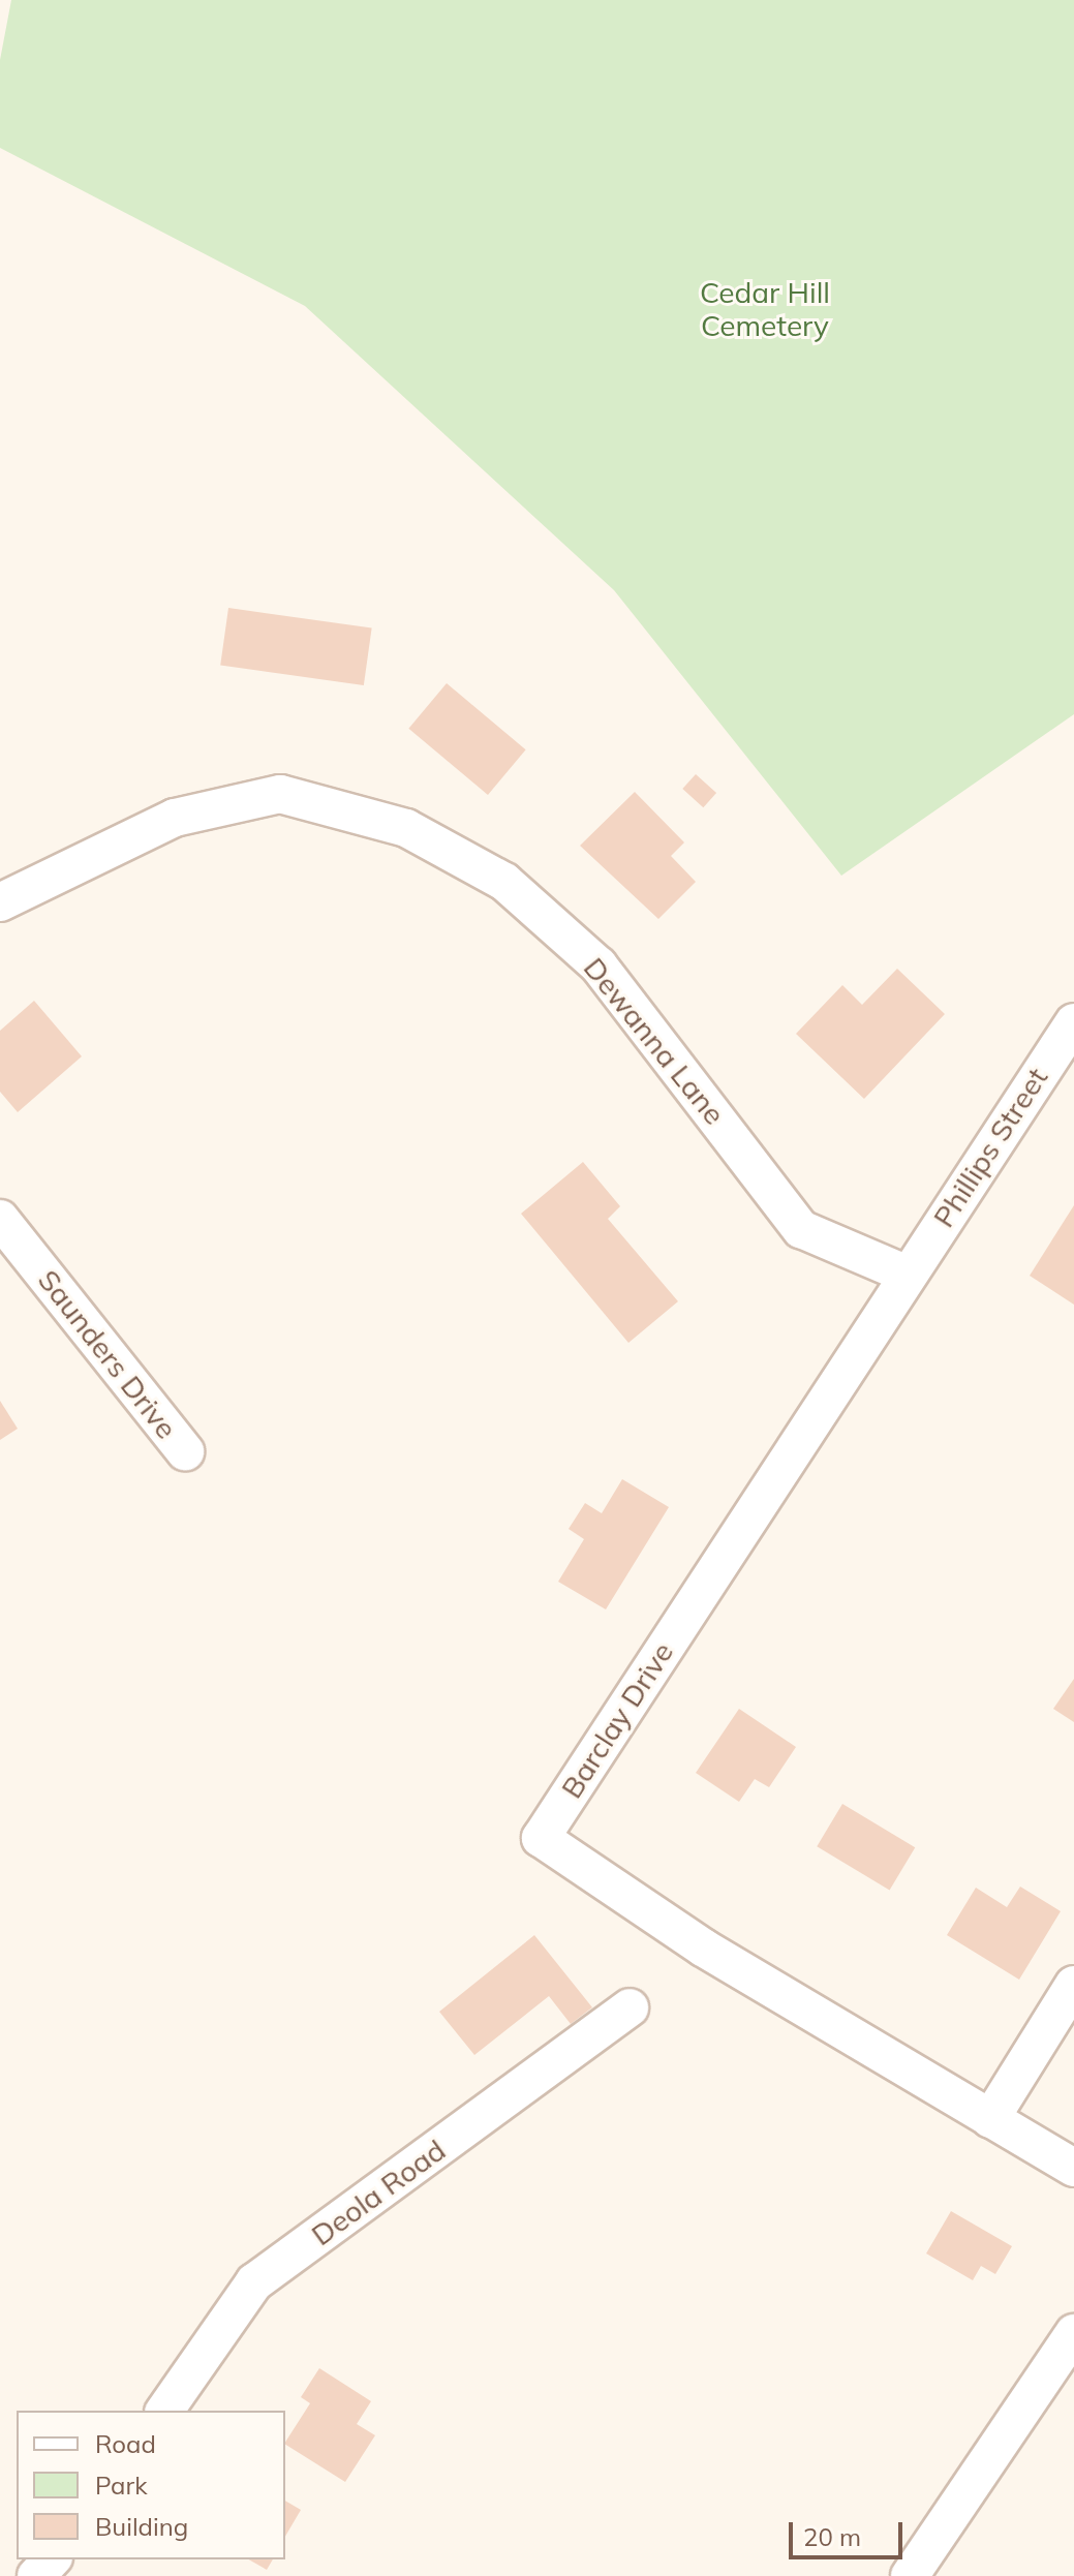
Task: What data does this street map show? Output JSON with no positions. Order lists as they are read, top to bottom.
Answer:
{
  "streets": {
    "street": [
      "Dewanna Lane",
      "Phillips Street",
      "Saunders Drive",
      "Barclay Drive",
      "Deola Road"
    ]
  },
  "crossings": [
    ["Dewanna Lane", "Phillips Street"],
    ["Dewanna Lane", "Barclay Drive"],
    ["Phillips Street", "Barclay Drive"]
  ],
  "parks": ["Cedar Hill Cemetery"],
  "legend": ["Road", "Park", "Building"],
  "scale_bar": "20 m"
}
